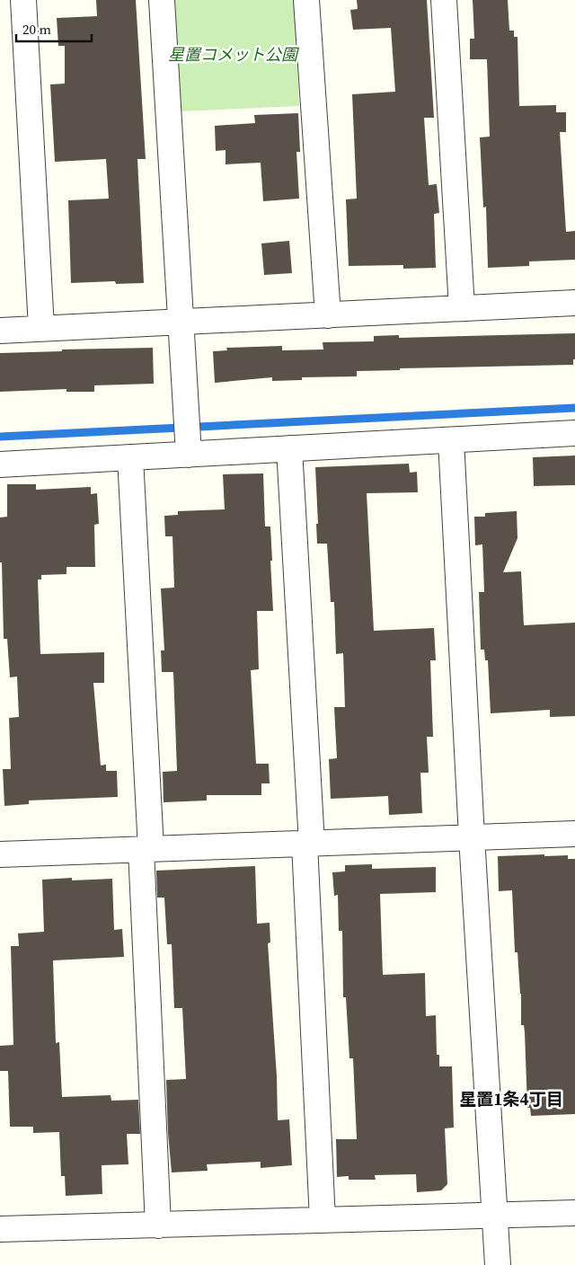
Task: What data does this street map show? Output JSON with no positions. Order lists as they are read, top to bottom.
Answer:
{
  "districts": ["星置1条4丁目"],
  "parks": ["星置コメット公園"],
  "scale_bar": "20 m"
}
